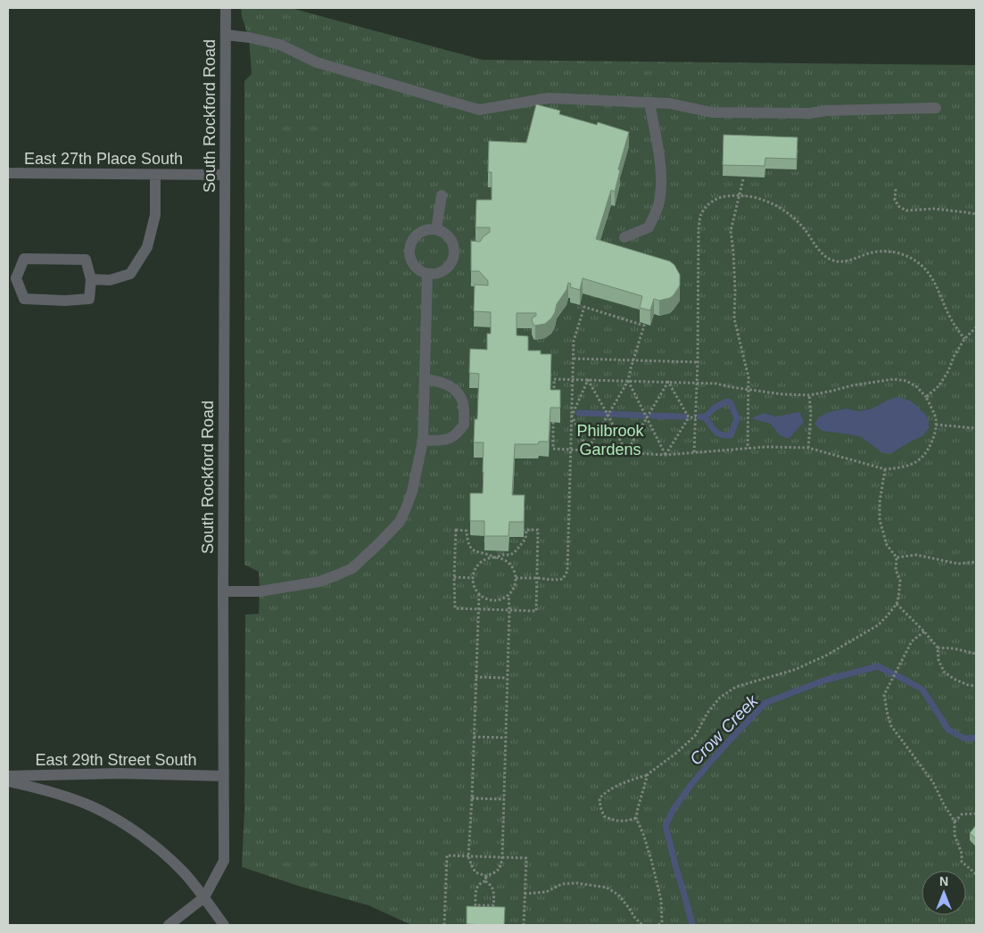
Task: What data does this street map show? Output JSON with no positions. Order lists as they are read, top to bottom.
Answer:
{
  "streets": {
    "street": ["South Rockford Road", "East 27th Place South", "East 29th Street South"]
  },
  "crossings": [
    ["South Rockford Road", "East 27th Place South"],
    ["South Rockford Road", "East 29th Street South"]
  ],
  "water": ["Crow Creek"],
  "parks": ["Philbrook Gardens"],
  "north": "top"
}
